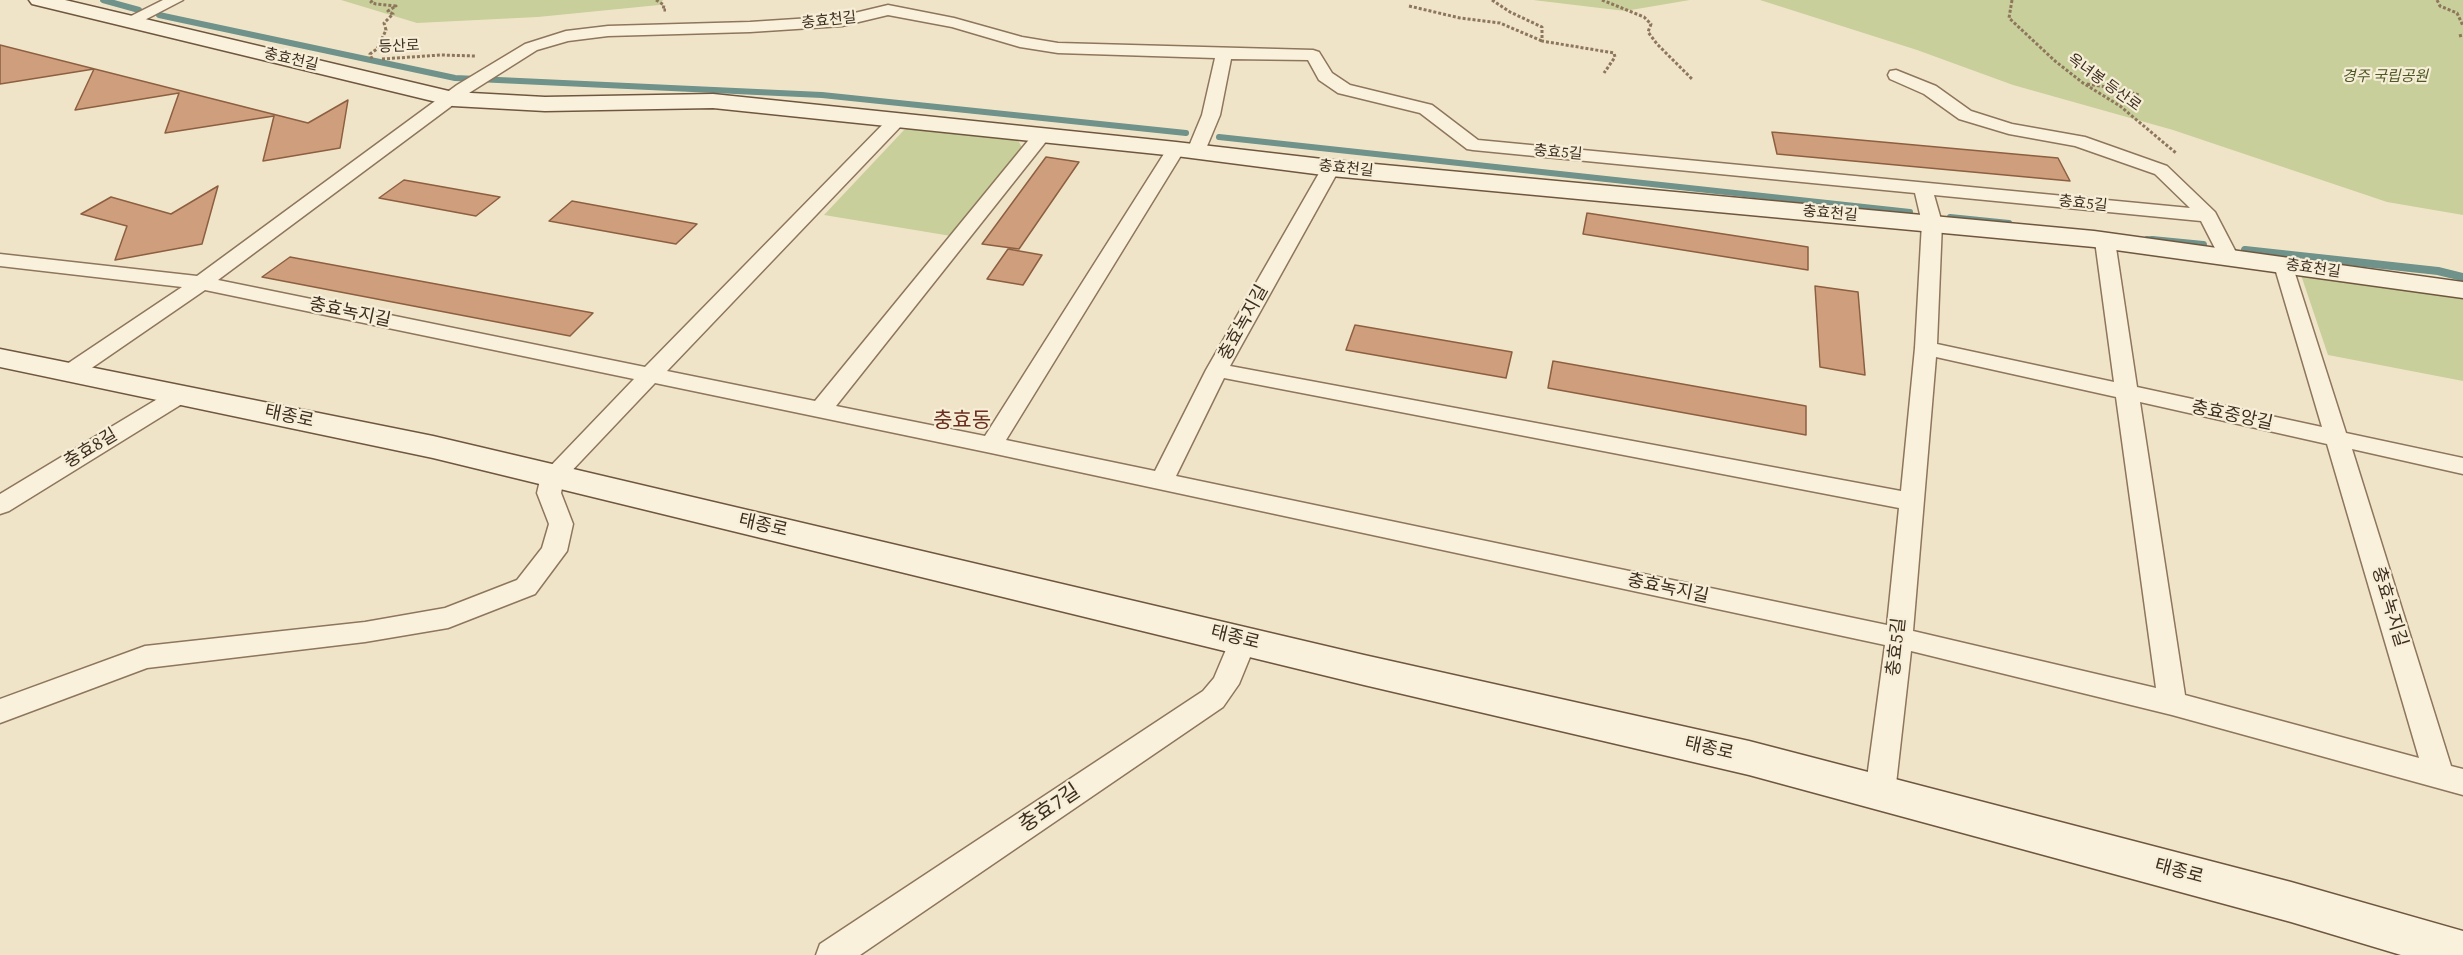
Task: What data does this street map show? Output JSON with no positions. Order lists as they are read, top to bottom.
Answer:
{
  "streets": {
    "street": [
      "충효천길",
      "충효5길",
      "충효녹지길",
      "충효중앙길",
      "태종로",
      "충효8길",
      "충효7길"
    ],
    "path": ["등산로", "옥녀봉 등산로"]
  },
  "crossings": [
    ["충효천길", "충효5길"],
    ["충효천길", "충효녹지길"],
    ["충효5길", "충효녹지길"],
    ["충효5길", "충효중앙길"],
    ["충효5길", "태종로"],
    ["충효녹지길", "충효중앙길"],
    ["태종로", "충효8길"],
    ["태종로", "충효7길"]
  ],
  "districts": ["충효동"],
  "parks": ["경주 국립공원"]
}
